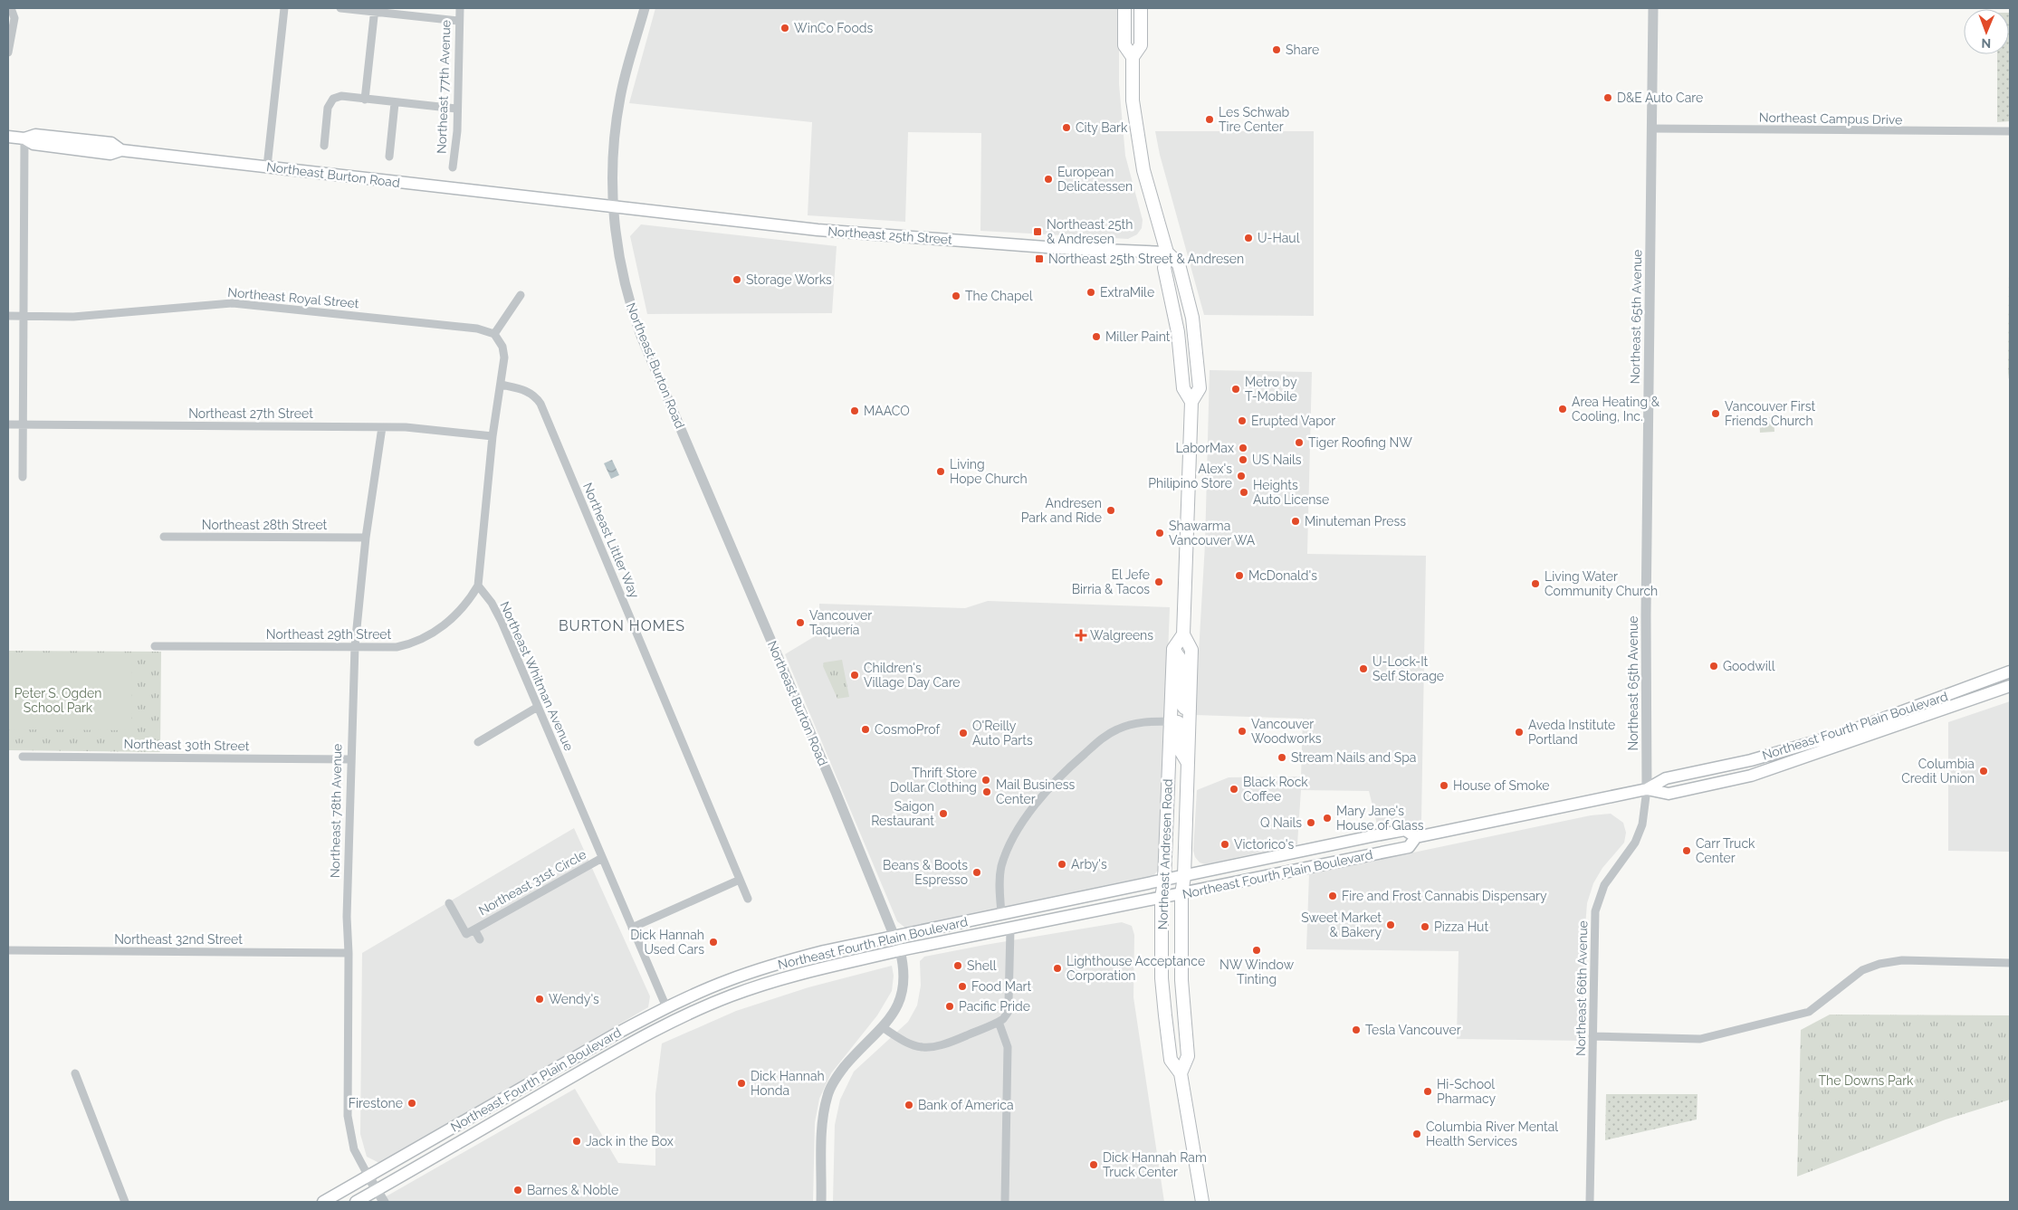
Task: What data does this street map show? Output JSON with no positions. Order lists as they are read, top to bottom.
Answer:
{
  "streets": {
    "main road": [
      "Northeast Burton Road",
      "Northeast 25th Street",
      "Northeast Fourth Plain Boulevard",
      "Northeast Andresen Road"
    ],
    "street": [
      "Northeast 77th Avenue",
      "Northeast Campus Drive",
      "Northeast Royal Street",
      "Northeast 65th Avenue",
      "Northeast 27th Street",
      "Northeast 28th Street",
      "Northeast Littler Way",
      "Northeast 29th Street",
      "Northeast Whitman Avenue",
      "Northeast 30th Street",
      "Northeast 78th Avenue",
      "Northeast 31st Circle",
      "Northeast 32nd Street",
      "Northeast 66th Avenue"
    ]
  },
  "crossings": [
    ["Northeast Campus Drive", "Northeast 65th Avenue"],
    ["Northeast Burton Road", "Northeast 25th Street"],
    ["Northeast Burton Road", "Northeast Fourth Plain Boulevard"],
    ["Northeast 25th Street", "Northeast Andresen Road"],
    ["Northeast 65th Avenue", "Northeast Fourth Plain Boulevard"],
    ["Northeast 65th Avenue", "Northeast 66th Avenue"],
    ["Northeast 27th Street", "Northeast 78th Avenue"],
    ["Northeast 28th Street", "Northeast 78th Avenue"],
    ["Northeast 29th Street", "Northeast Whitman Avenue"],
    ["Northeast 29th Street", "Northeast 78th Avenue"],
    ["Northeast Whitman Avenue", "Northeast Fourth Plain Boulevard"],
    ["Northeast Whitman Avenue", "Northeast 31st Circle"],
    ["Northeast Fourth Plain Boulevard", "Northeast 78th Avenue"],
    ["Northeast Fourth Plain Boulevard", "Northeast Andresen Road"],
    ["Northeast Fourth Plain Boulevard", "Northeast 66th Avenue"],
    ["Northeast 30th Street", "Northeast 78th Avenue"],
    ["Northeast 78th Avenue", "Northeast 32nd Street"]
  ],
  "districts": ["BURTON HOMES"],
  "parks": ["Peter S. Ogden School Park", "The Downs Park"],
  "places": {
    "other": [
      "WinCo Foods",
      "Share",
      "D&E Auto Care",
      "Les Schwab Tire Center",
      "City Bark",
      "European Delicatessen",
      "U-Haul",
      "Storage Works",
      "ExtraMile",
      "The Chapel",
      "Miller Paint",
      "Metro by T-Mobile",
      "Area Heating & Cooling, Inc.",
      "MAACO",
      "Vancouver First Friends Church",
      "Erupted Vapor",
      "Tiger Roofing NW",
      "LaborMax",
      "US Nails",
      "Living Hope Church",
      "Alex's Philipino Store",
      "Heights Auto License",
      "Andresen Park and Ride",
      "Minuteman Press",
      "Shawarma Vancouver WA",
      "McDonald's",
      "El Jefe Birria & Tacos",
      "Living Water Community Church",
      "Vancouver Taquería",
      "Goodwill",
      "U-Lock-It Self Storage",
      "Children's Village Day Care",
      "CosmoProf",
      "Vancouver Woodworks",
      "Aveda Institute Portland",
      "O'Reilly Auto Parts",
      "Stream Nails and Spa",
      "Columbia Credit Union",
      "Thrift Store Dollar Clothing",
      "House of Smoke",
      "Black Rock Coffee",
      "Mail Business Center",
      "Saigon Restaurant",
      "Mary Jane's House of Glass",
      "Q Nails",
      "Victorico's",
      "Carr Truck Center",
      "Arby's",
      "Beans & Boots Espresso",
      "Fire and Frost Cannabis Dispensary",
      "Sweet Market & Bakery",
      "Pizza Hut",
      "Dick Hannah Used Cars",
      "NW Window Tinting",
      "Shell",
      "Lighthouse Acceptance Corporation",
      "Food Mart",
      "Wendy's",
      "Pacific Pride",
      "Tesla Vancouver",
      "Dick Hannah Honda",
      "Hi-School Pharmacy",
      "Firestone",
      "Bank of America",
      "Columbia River Mental Health Services",
      "Jack in the Box",
      "Dick Hannah Ram Truck Center",
      "Barnes & Noble"
    ],
    "transit": ["Northeast 25th & Andresen", "Northeast 25th Street & Andresen"],
    "health": ["Walgreens"]
  },
  "north": "bottom"
}
